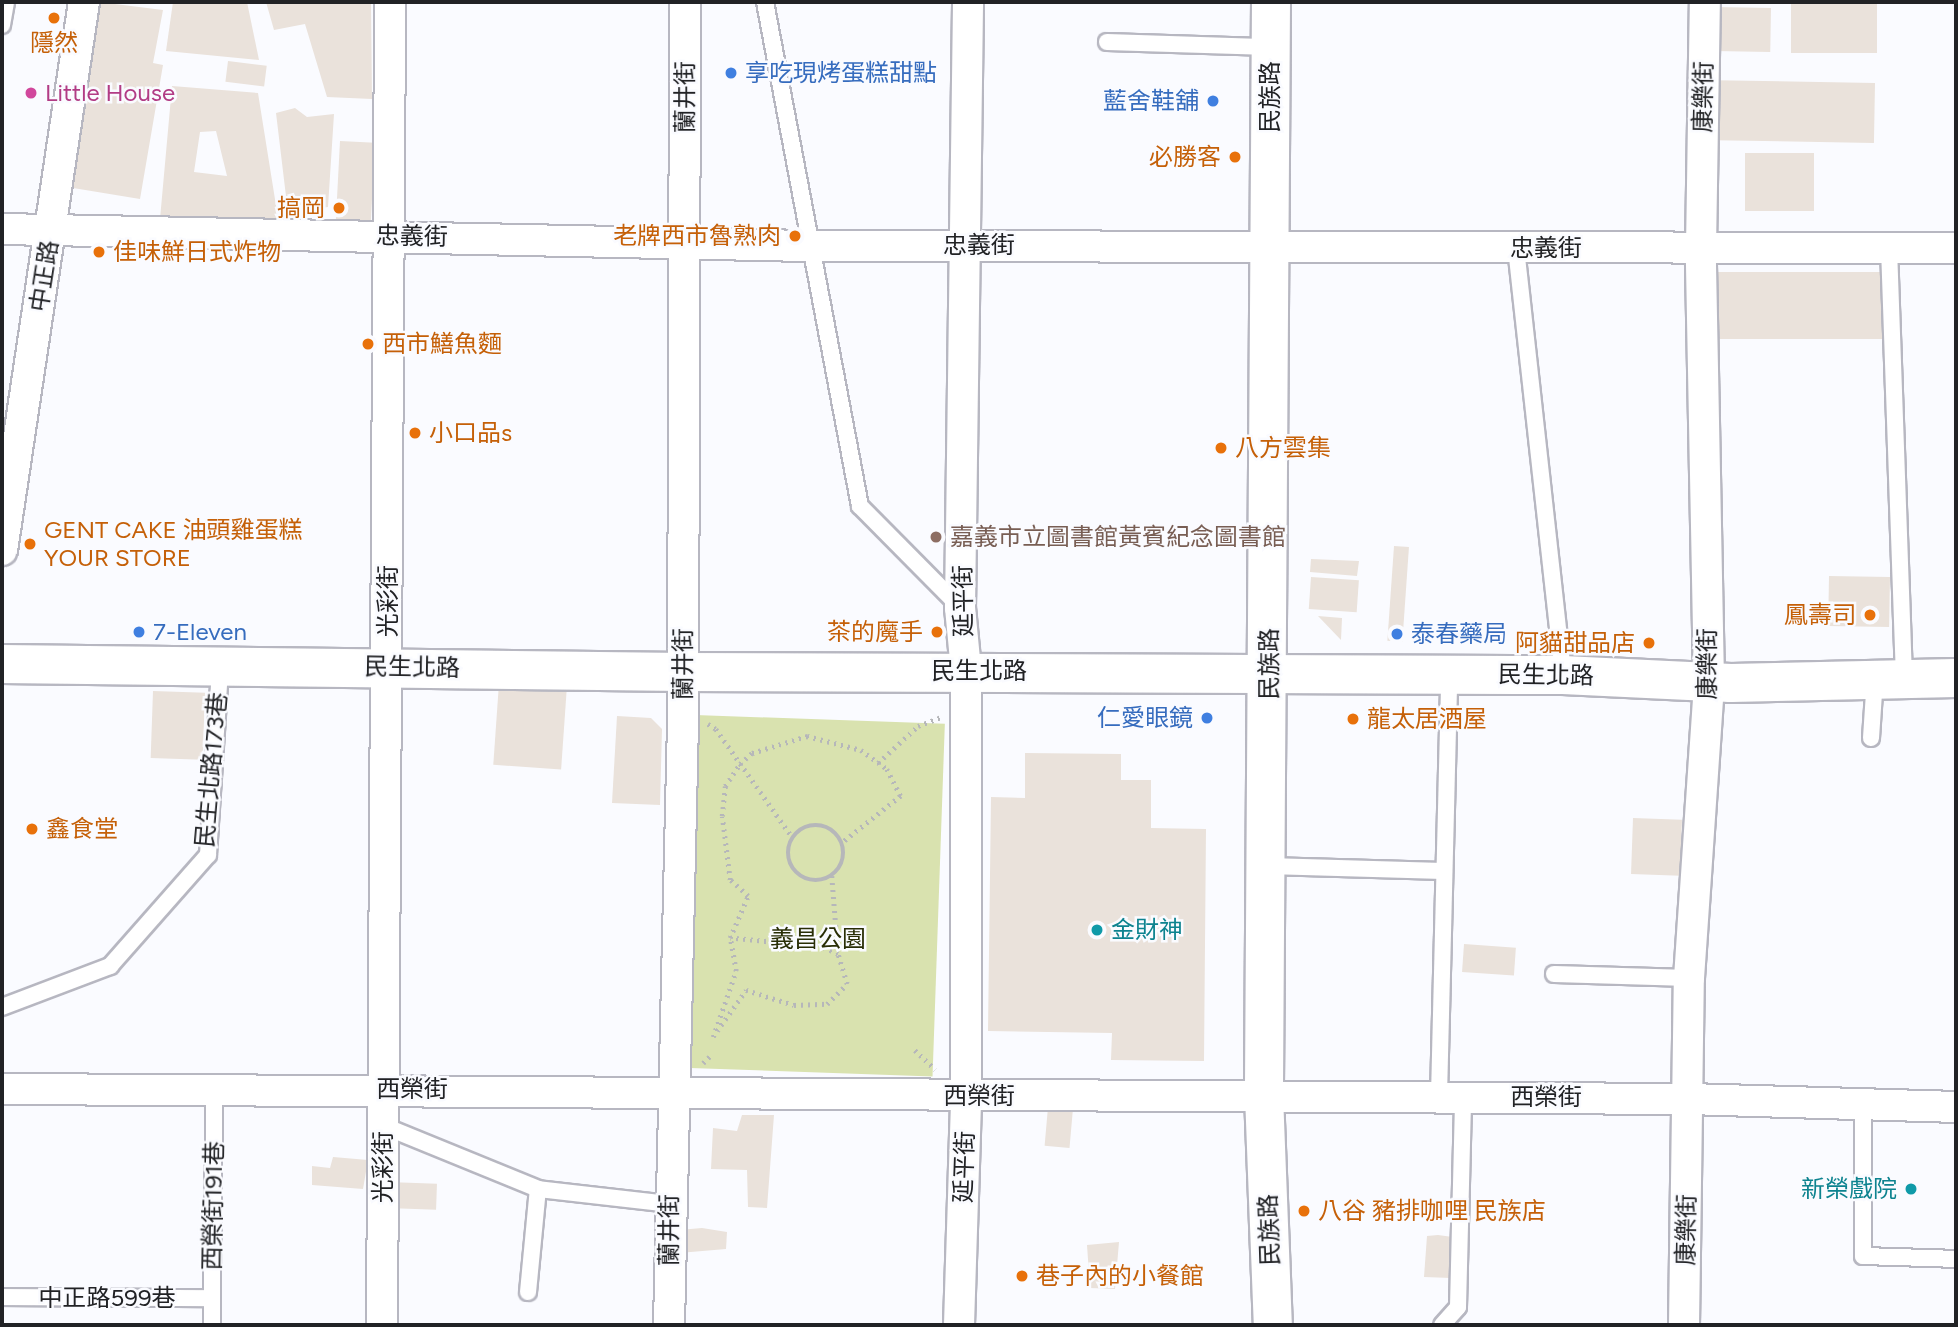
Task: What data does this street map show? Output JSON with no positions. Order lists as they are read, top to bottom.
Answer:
{
  "streets": {
    "main road": ["民族路", "民生北路"],
    "street": [
      "蘭井街",
      "康樂街",
      "忠義街",
      "中正路",
      "光彩街",
      "延平街",
      "西榮街"
    ],
    "lane": ["民生北路173巷", "西榮街191巷", "中正路599巷"]
  },
  "crossings": [
    ["蘭井街", "忠義街"],
    ["蘭井街", "民生北路"],
    ["蘭井街", "西榮街"],
    ["民族路", "忠義街"],
    ["民族路", "民生北路"],
    ["民族路", "西榮街"],
    ["康樂街", "忠義街"],
    ["康樂街", "民生北路"],
    ["康樂街", "西榮街"],
    ["忠義街", "中正路"],
    ["忠義街", "光彩街"],
    ["忠義街", "延平街"],
    ["光彩街", "民生北路"],
    ["光彩街", "西榮街"],
    ["延平街", "民生北路"],
    ["延平街", "西榮街"],
    ["民生北路", "民生北路173巷"],
    ["西榮街", "西榮街191巷"],
    ["西榮街191巷", "中正路599巷"]
  ],
  "parks": ["義昌公園"],
  "places": [
    "隱然",
    "享吃現烤蛋糕甜點",
    "Little House",
    "藍舍鞋舖",
    "必勝客",
    "搞岡",
    "老牌西市魯熟肉",
    "佳味鮮日式炸物",
    "西市鱔魚麵",
    "小口品s",
    "八方雲集",
    "嘉義市立圖書館黃賓紀念圖書館",
    "GENT CAKE 油頭雞蛋糕 YOUR STORE",
    "鳳壽司",
    "7-Eleven",
    "茶的魔手",
    "泰春藥局",
    "阿貓甜品店",
    "仁愛眼鏡",
    "龍太居酒屋",
    "鑫食堂",
    "金財神",
    "新榮戲院",
    "八谷 豬排咖哩 民族店",
    "巷子內的小餐館"
  ]
}
